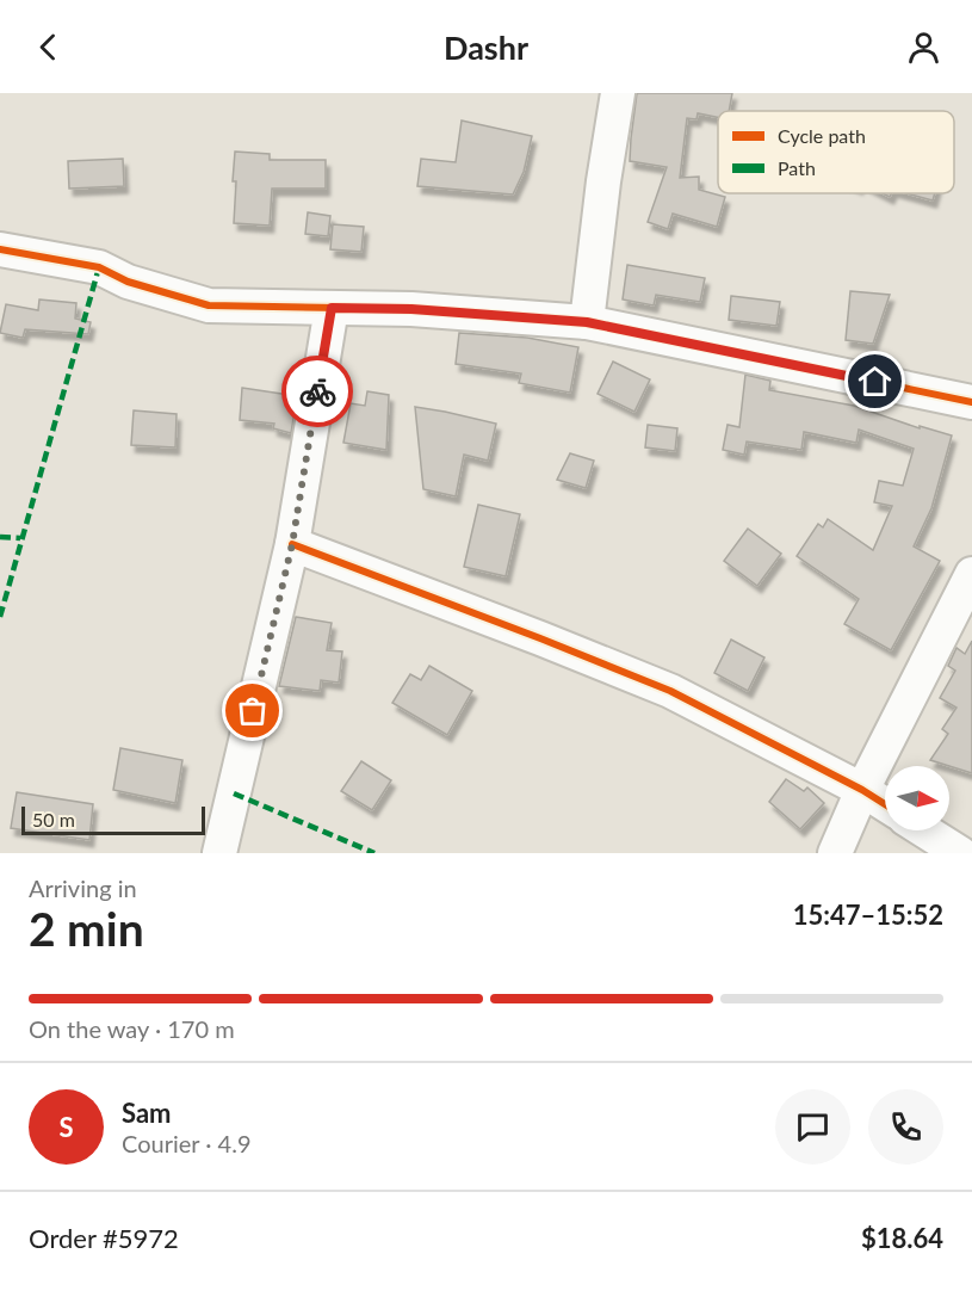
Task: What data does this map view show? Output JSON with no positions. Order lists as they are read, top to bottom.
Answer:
{
  "legend": ["Cycle path", "Path"],
  "scale_bar": "50 m",
  "north": "right",
  "page": {
    "header": "Dashr",
    "scale": "50 m",
    "heading": ["2 min", "Arriving in", "15:47–15:52"],
    "panel": [
      "Sam",
      "Courier · 4.9",
      "Order #5972",
      "$18.64"
    ],
    "bar": "On the way · 170 m",
    "round": "S"
  }
}
